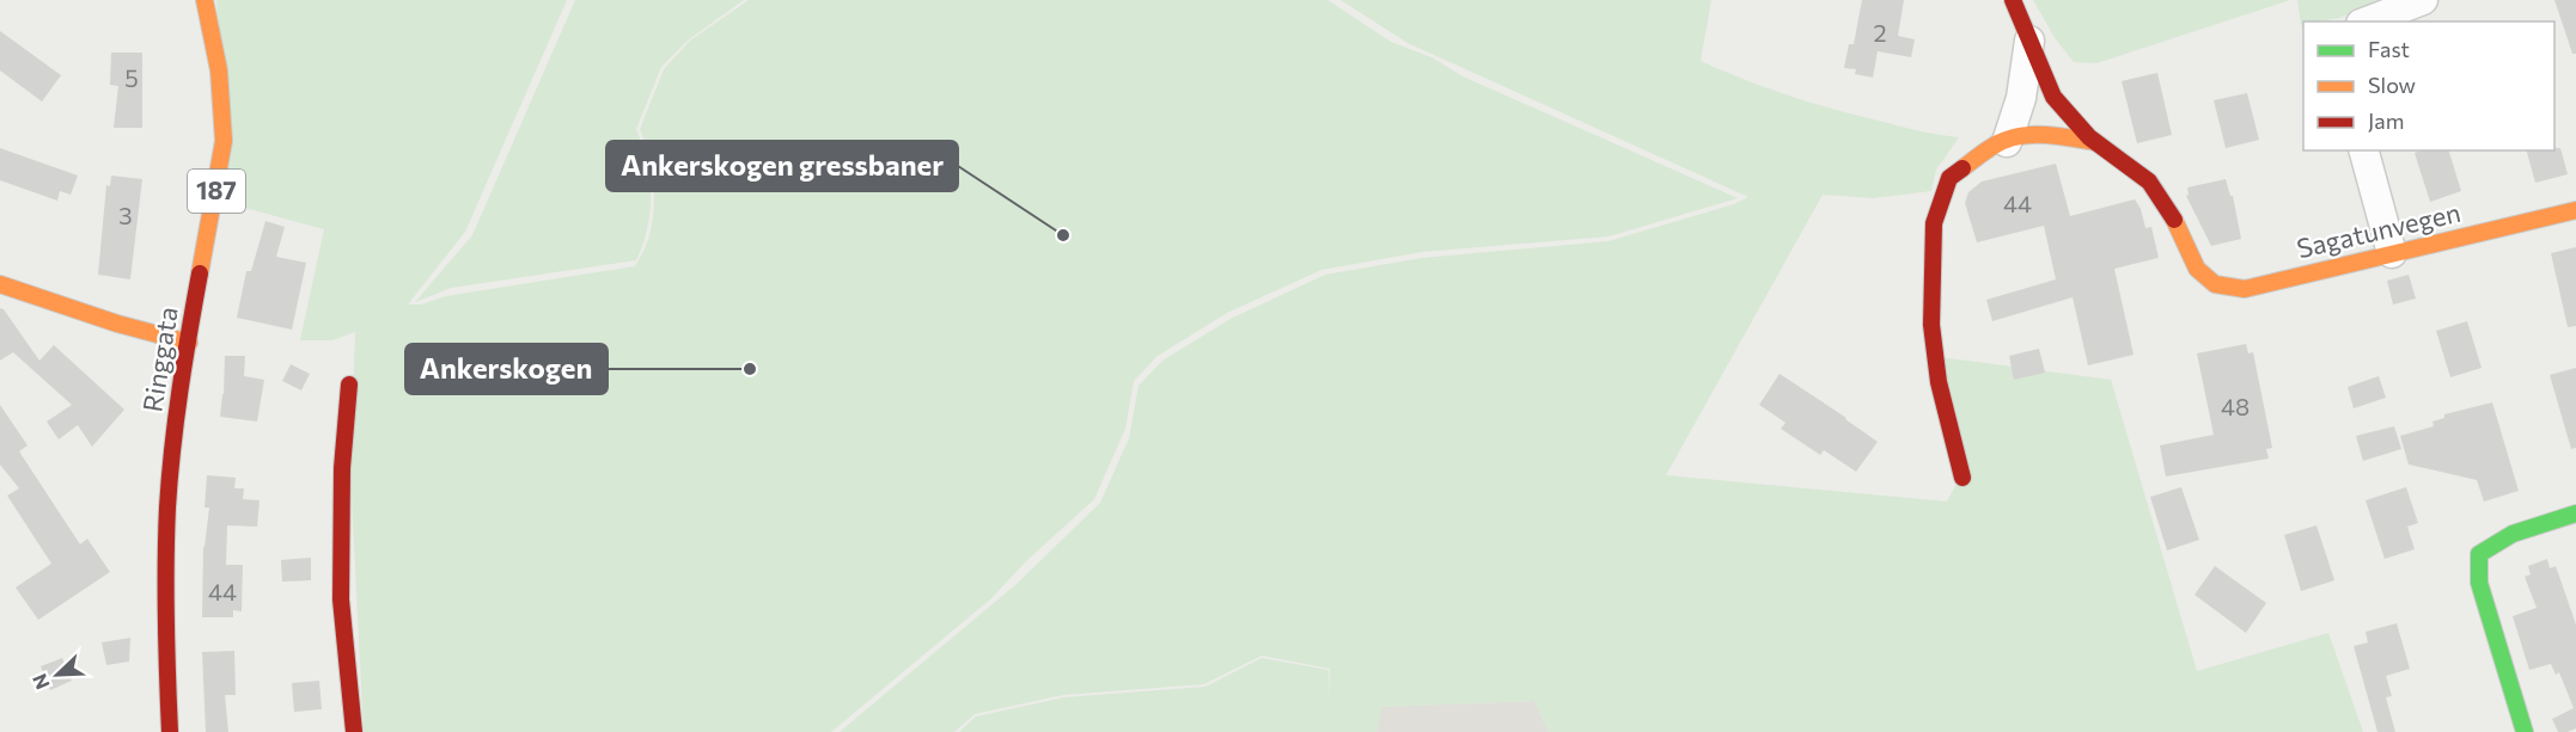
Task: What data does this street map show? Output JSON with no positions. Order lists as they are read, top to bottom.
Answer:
{
  "streets": {
    "street": ["187", "Sagatunvegen", "Ringgata"]
  },
  "places": ["Ankerskogen gressbaner", "Ankerskogen"],
  "house_numbers": [
    "2",
    "5",
    "44",
    "3",
    "48",
    "44"
  ],
  "legend": ["Fast", "Slow", "Jam"],
  "north": "bottom left"
}
